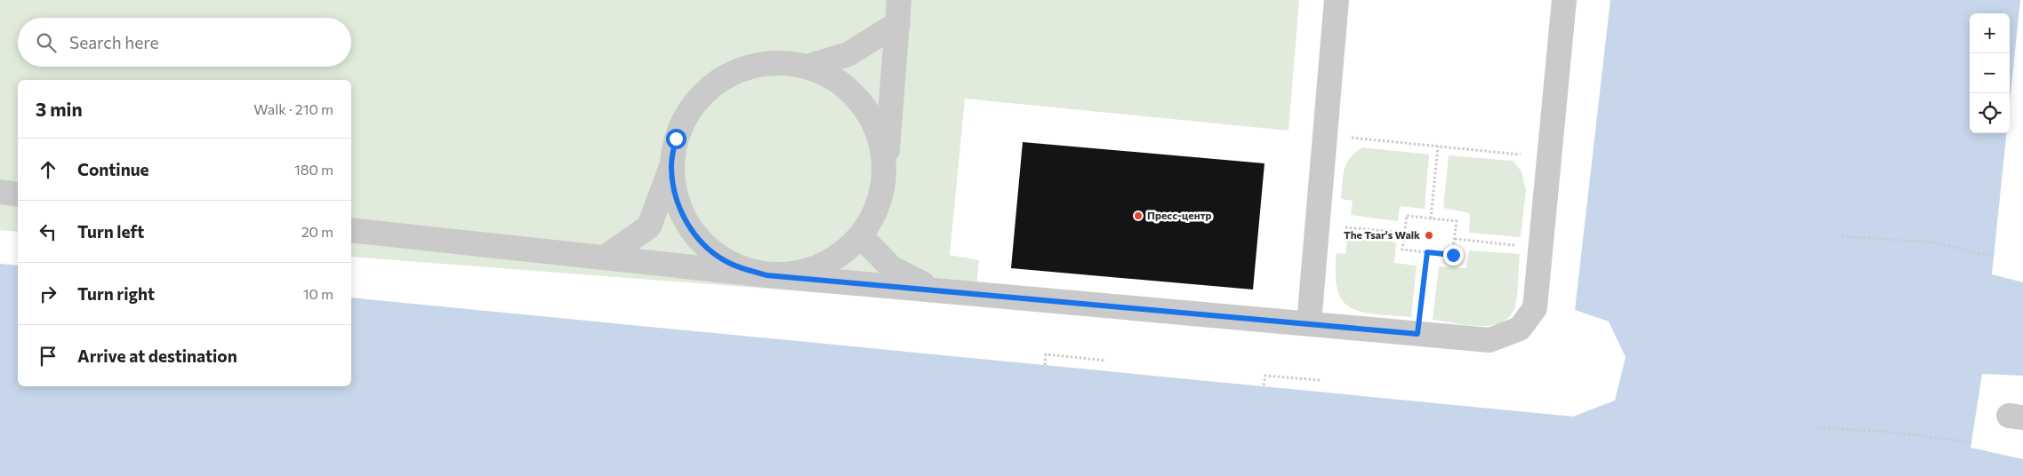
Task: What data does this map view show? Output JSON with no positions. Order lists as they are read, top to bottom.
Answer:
{
  "places": ["Пресс-центр", "The Tsar's Walk"],
  "page": {
    "map_buttons": ["+", "−"],
    "search": "Search here",
    "heading": ["3 min", "Walk · 210 m"],
    "list": [
      ["Continue", "180 m"],
      ["Turn left", "20 m"],
      ["Turn right", "10 m"],
      "Arrive at destination"
    ]
  }
}
